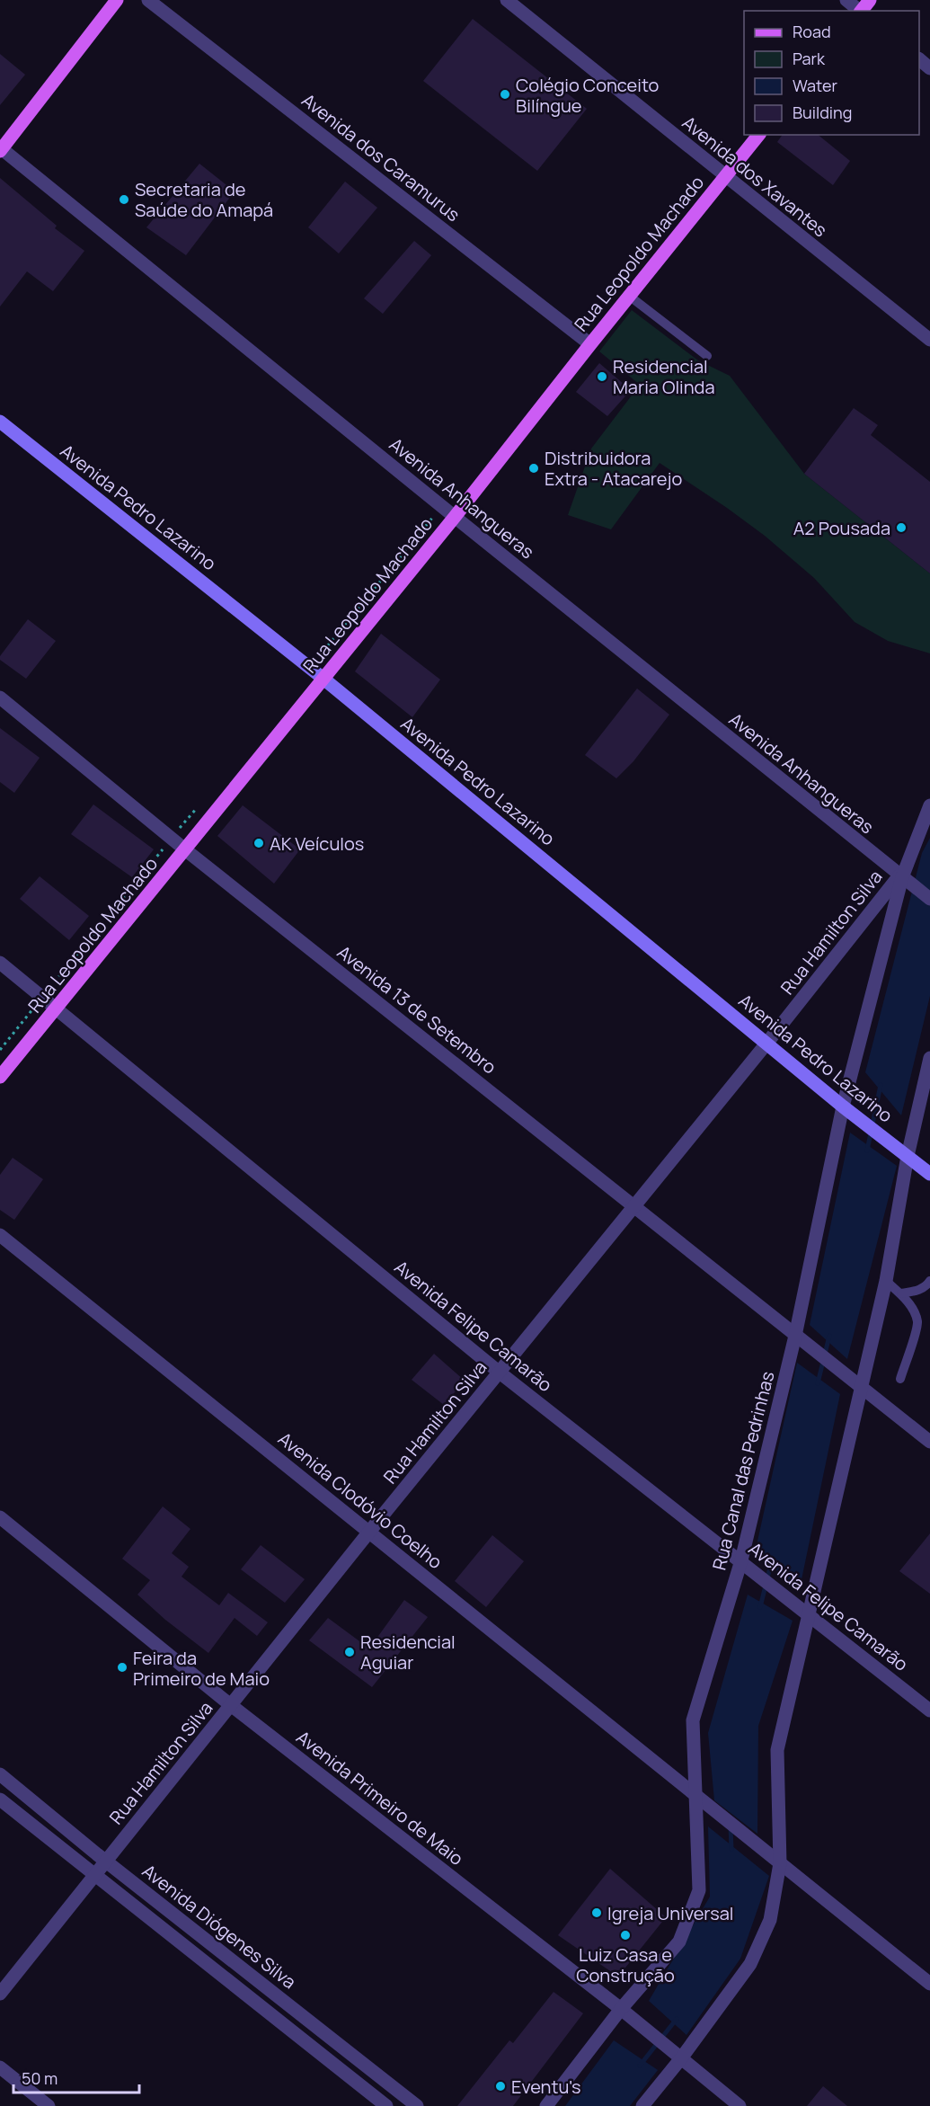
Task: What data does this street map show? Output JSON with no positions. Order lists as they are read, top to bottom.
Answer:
{
  "streets": {
    "main road": ["Rua Leopoldo Machado", "Avenida Pedro Lazarino"],
    "street": [
      "Avenida dos Caramurus",
      "Avenida dos Xavantes",
      "Avenida Anhangueras",
      "Rua Hamilton Silva",
      "Avenida 13 de Setembro",
      "Avenida Felipe Camarão",
      "Rua Canal das Pedrinhas",
      "Avenida Clodóvio Coelho",
      "Avenida Primeiro de Maio",
      "Avenida Diógenes Silva"
    ]
  },
  "crossings": [
    ["Avenida dos Caramurus", "Rua Leopoldo Machado"],
    ["Avenida dos Xavantes", "Rua Leopoldo Machado"],
    ["Rua Leopoldo Machado", "Avenida Anhangueras"],
    ["Rua Leopoldo Machado", "Avenida Pedro Lazarino"],
    ["Rua Leopoldo Machado", "Avenida 13 de Setembro"],
    ["Rua Leopoldo Machado", "Avenida Felipe Camarão"],
    ["Avenida Anhangueras", "Rua Hamilton Silva"],
    ["Avenida Anhangueras", "Rua Canal das Pedrinhas"],
    ["Avenida Pedro Lazarino", "Rua Hamilton Silva"],
    ["Avenida Pedro Lazarino", "Rua Canal das Pedrinhas"],
    ["Rua Hamilton Silva", "Avenida 13 de Setembro"],
    ["Rua Hamilton Silva", "Avenida Felipe Camarão"],
    ["Rua Hamilton Silva", "Rua Canal das Pedrinhas"],
    ["Rua Hamilton Silva", "Avenida Clodóvio Coelho"],
    ["Rua Hamilton Silva", "Avenida Primeiro de Maio"],
    ["Rua Hamilton Silva", "Avenida Diógenes Silva"],
    ["Avenida 13 de Setembro", "Rua Canal das Pedrinhas"],
    ["Avenida Felipe Camarão", "Rua Canal das Pedrinhas"],
    ["Rua Canal das Pedrinhas", "Avenida Clodóvio Coelho"],
    ["Rua Canal das Pedrinhas", "Avenida Primeiro de Maio"]
  ],
  "places": [
    "Colégio Conceito Bilíngue",
    "Secretaria de Saúde do Amapá",
    "Residencial Maria Olinda",
    "Distribuidora Extra - Atacarejo",
    "A2 Pousada",
    "AK Veículos",
    "Residencial Aguiar",
    "Feira da Primeiro de Maio",
    "Igreja Universal",
    "Luiz Casa e Construção",
    "Eventu's"
  ],
  "legend": [
    "Road",
    "Park",
    "Water",
    "Building"
  ],
  "scale_bar": "50 m"
}
